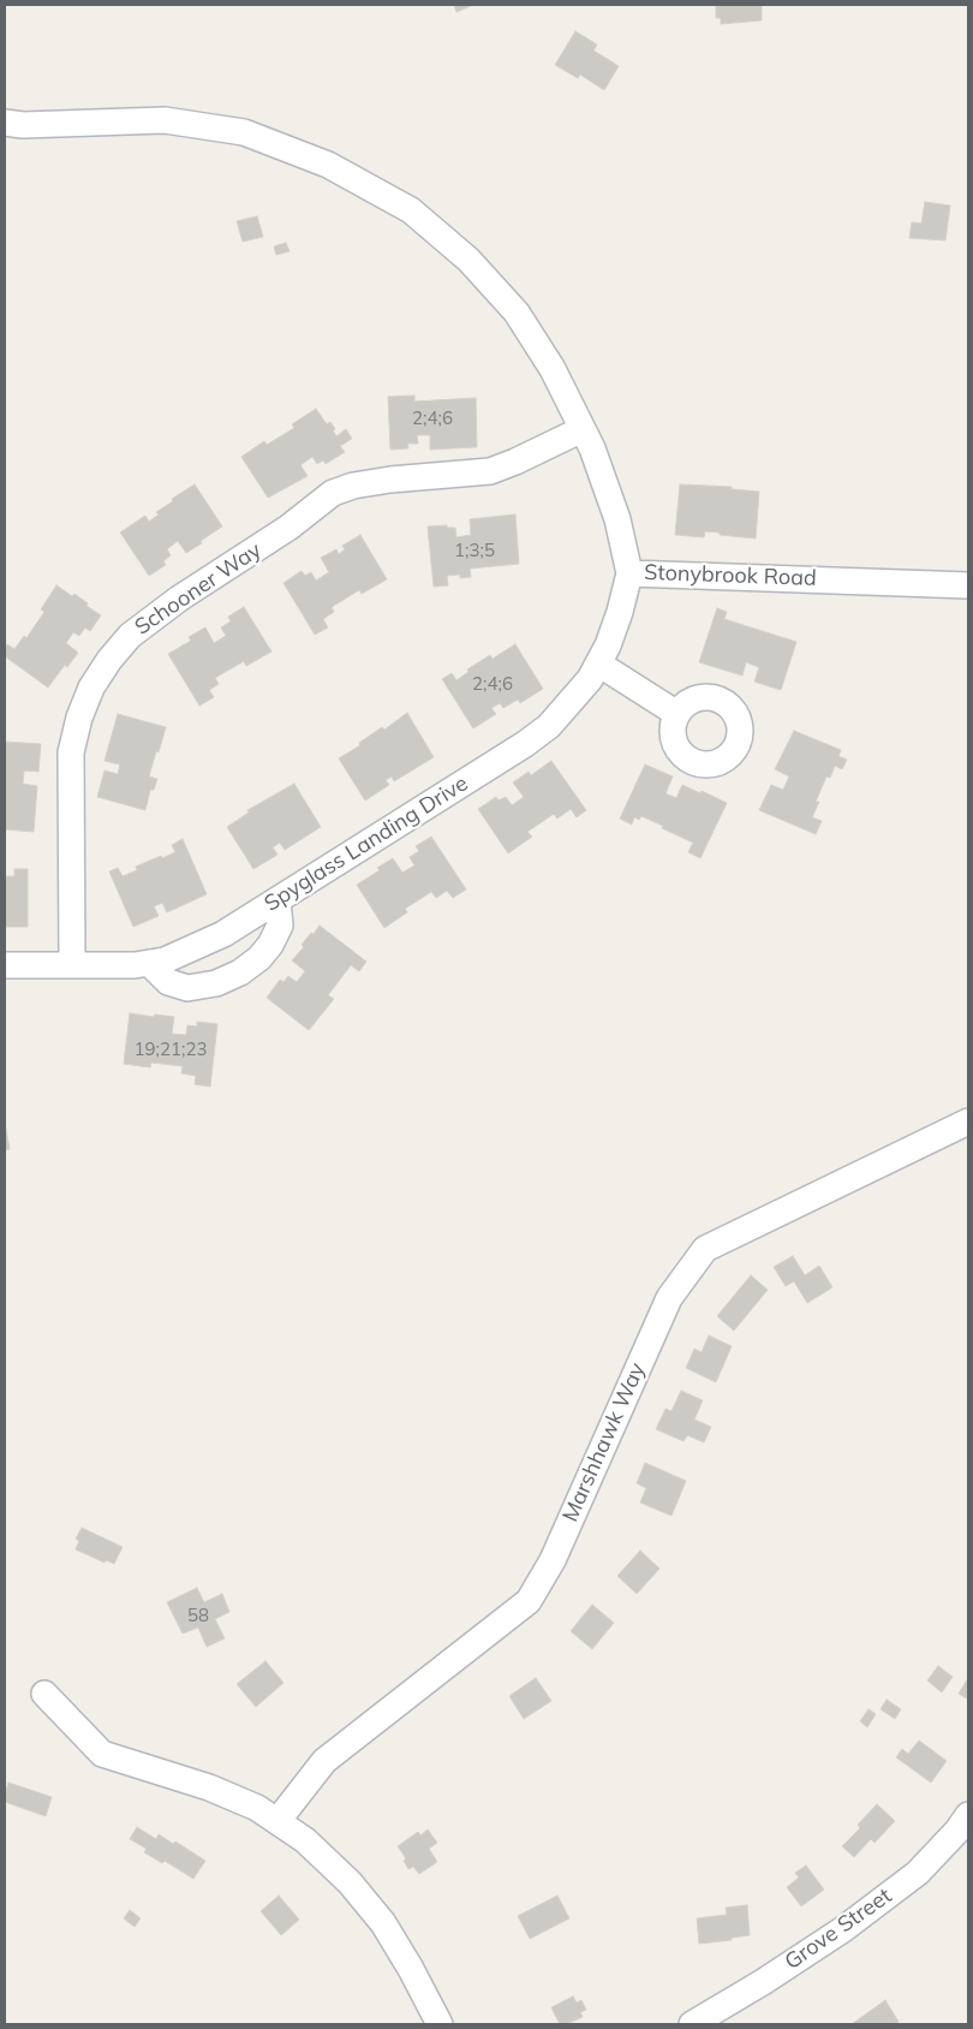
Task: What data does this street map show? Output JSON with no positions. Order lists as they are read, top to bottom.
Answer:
{
  "streets": {
    "street": [
      "Stonybrook Road",
      "Schooner Way",
      "Spyglass Landing Drive",
      "Marshhawk Way",
      "Grove Street"
    ]
  },
  "crossings": [
    ["Stonybrook Road", "Schooner Way"],
    ["Stonybrook Road", "Spyglass Landing Drive"],
    ["Schooner Way", "Spyglass Landing Drive"]
  ],
  "house_numbers": [
    "2;4;6",
    "1;3;5",
    "2;4;6",
    "19;21;23",
    "58"
  ]
}
